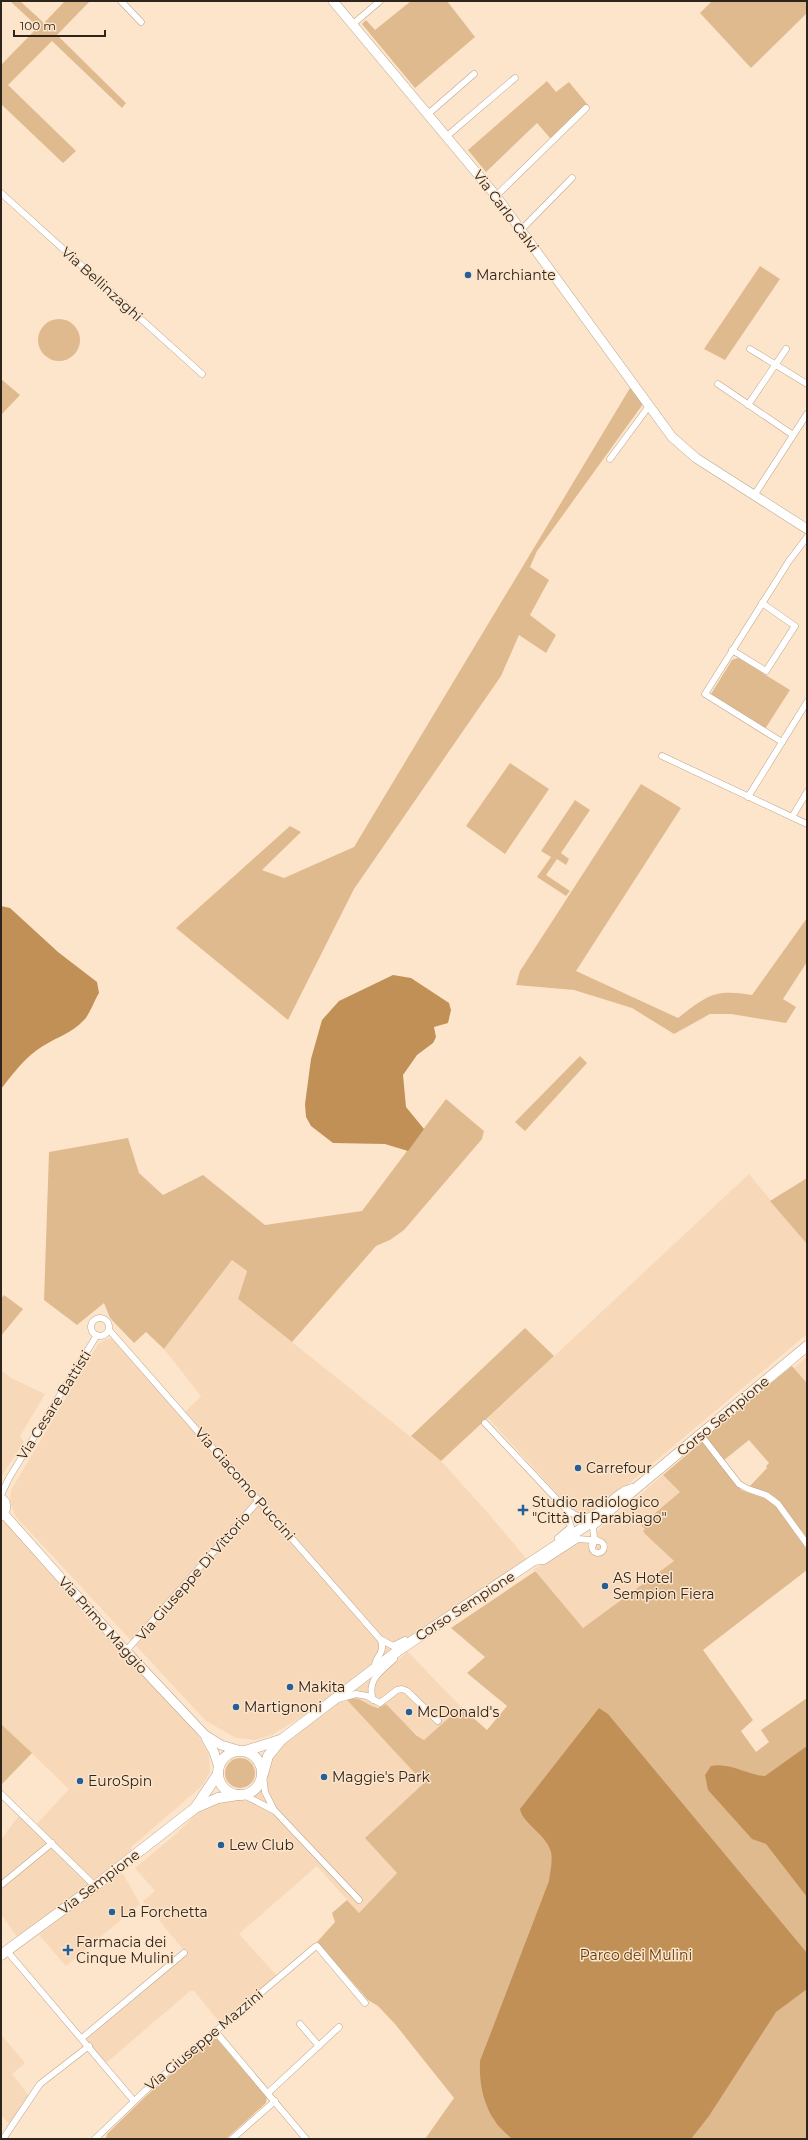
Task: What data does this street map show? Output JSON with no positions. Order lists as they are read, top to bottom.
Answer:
{
  "streets": {
    "main road": ["Corso Sempione", "Via Sempione"],
    "street": [
      "Via Carlo Calvi",
      "Via Bellinzaghi",
      "Via Cesare Battisti",
      "Via Giacomo Puccini",
      "Via Giuseppe Di Vittorio",
      "Via Primo Maggio",
      "Via Giuseppe Mazzini"
    ]
  },
  "crossings": [
    ["Via Cesare Battisti", "Via Giacomo Puccini"],
    ["Corso Sempione", "Via Primo Maggio"],
    ["Corso Sempione", "Via Sempione"],
    ["Via Giacomo Puccini", "Via Giuseppe Di Vittorio"],
    ["Via Giuseppe Di Vittorio", "Via Primo Maggio"],
    ["Via Primo Maggio", "Via Sempione"]
  ],
  "parks": ["Parco dei Mulini"],
  "places": {
    "other": [
      "Marchiante",
      "Carrefour",
      "AS Hotel Sempion Fiera",
      "Makita",
      "Martignoni",
      "McDonald's",
      "Maggie's Park",
      "EuroSpin",
      "Lew Club",
      "La Forchetta"
    ],
    "health": ["Studio radiologico \"Città di Parabiago\"", "Farmacia dei Cinque Mulini"]
  },
  "scale_bar": "100 m"
}
